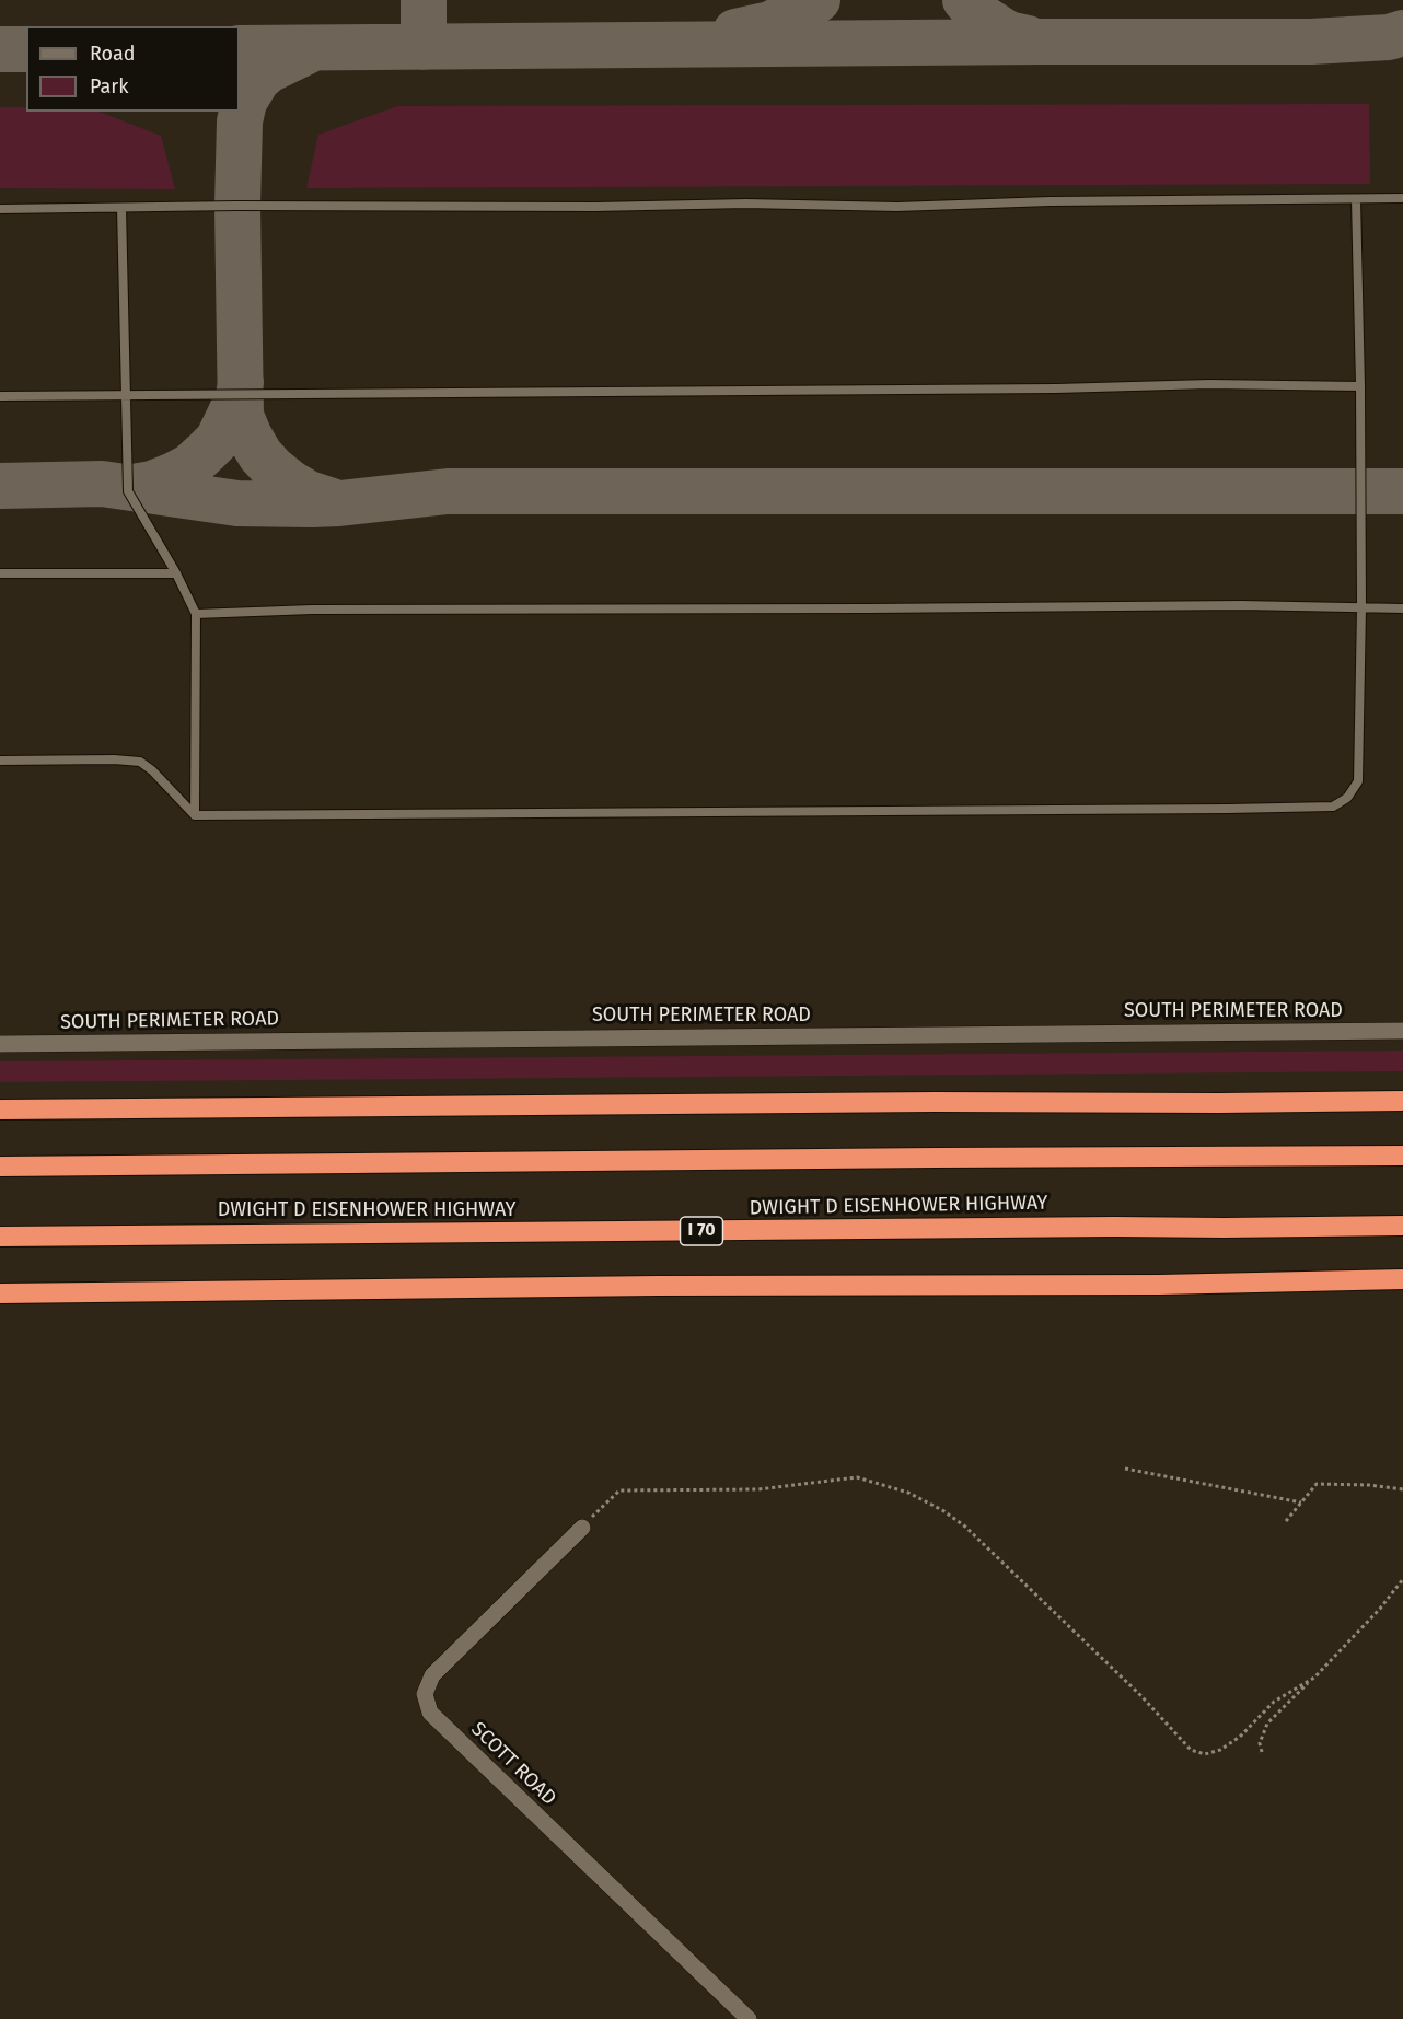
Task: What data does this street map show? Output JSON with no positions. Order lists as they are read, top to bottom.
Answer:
{
  "streets": {
    "highway": ["DWIGHT D EISENHOWER HIGHWAY", "I 70"],
    "street": ["SOUTH PERIMETER ROAD", "SCOTT ROAD"]
  },
  "legend": ["Road", "Park"]
}
